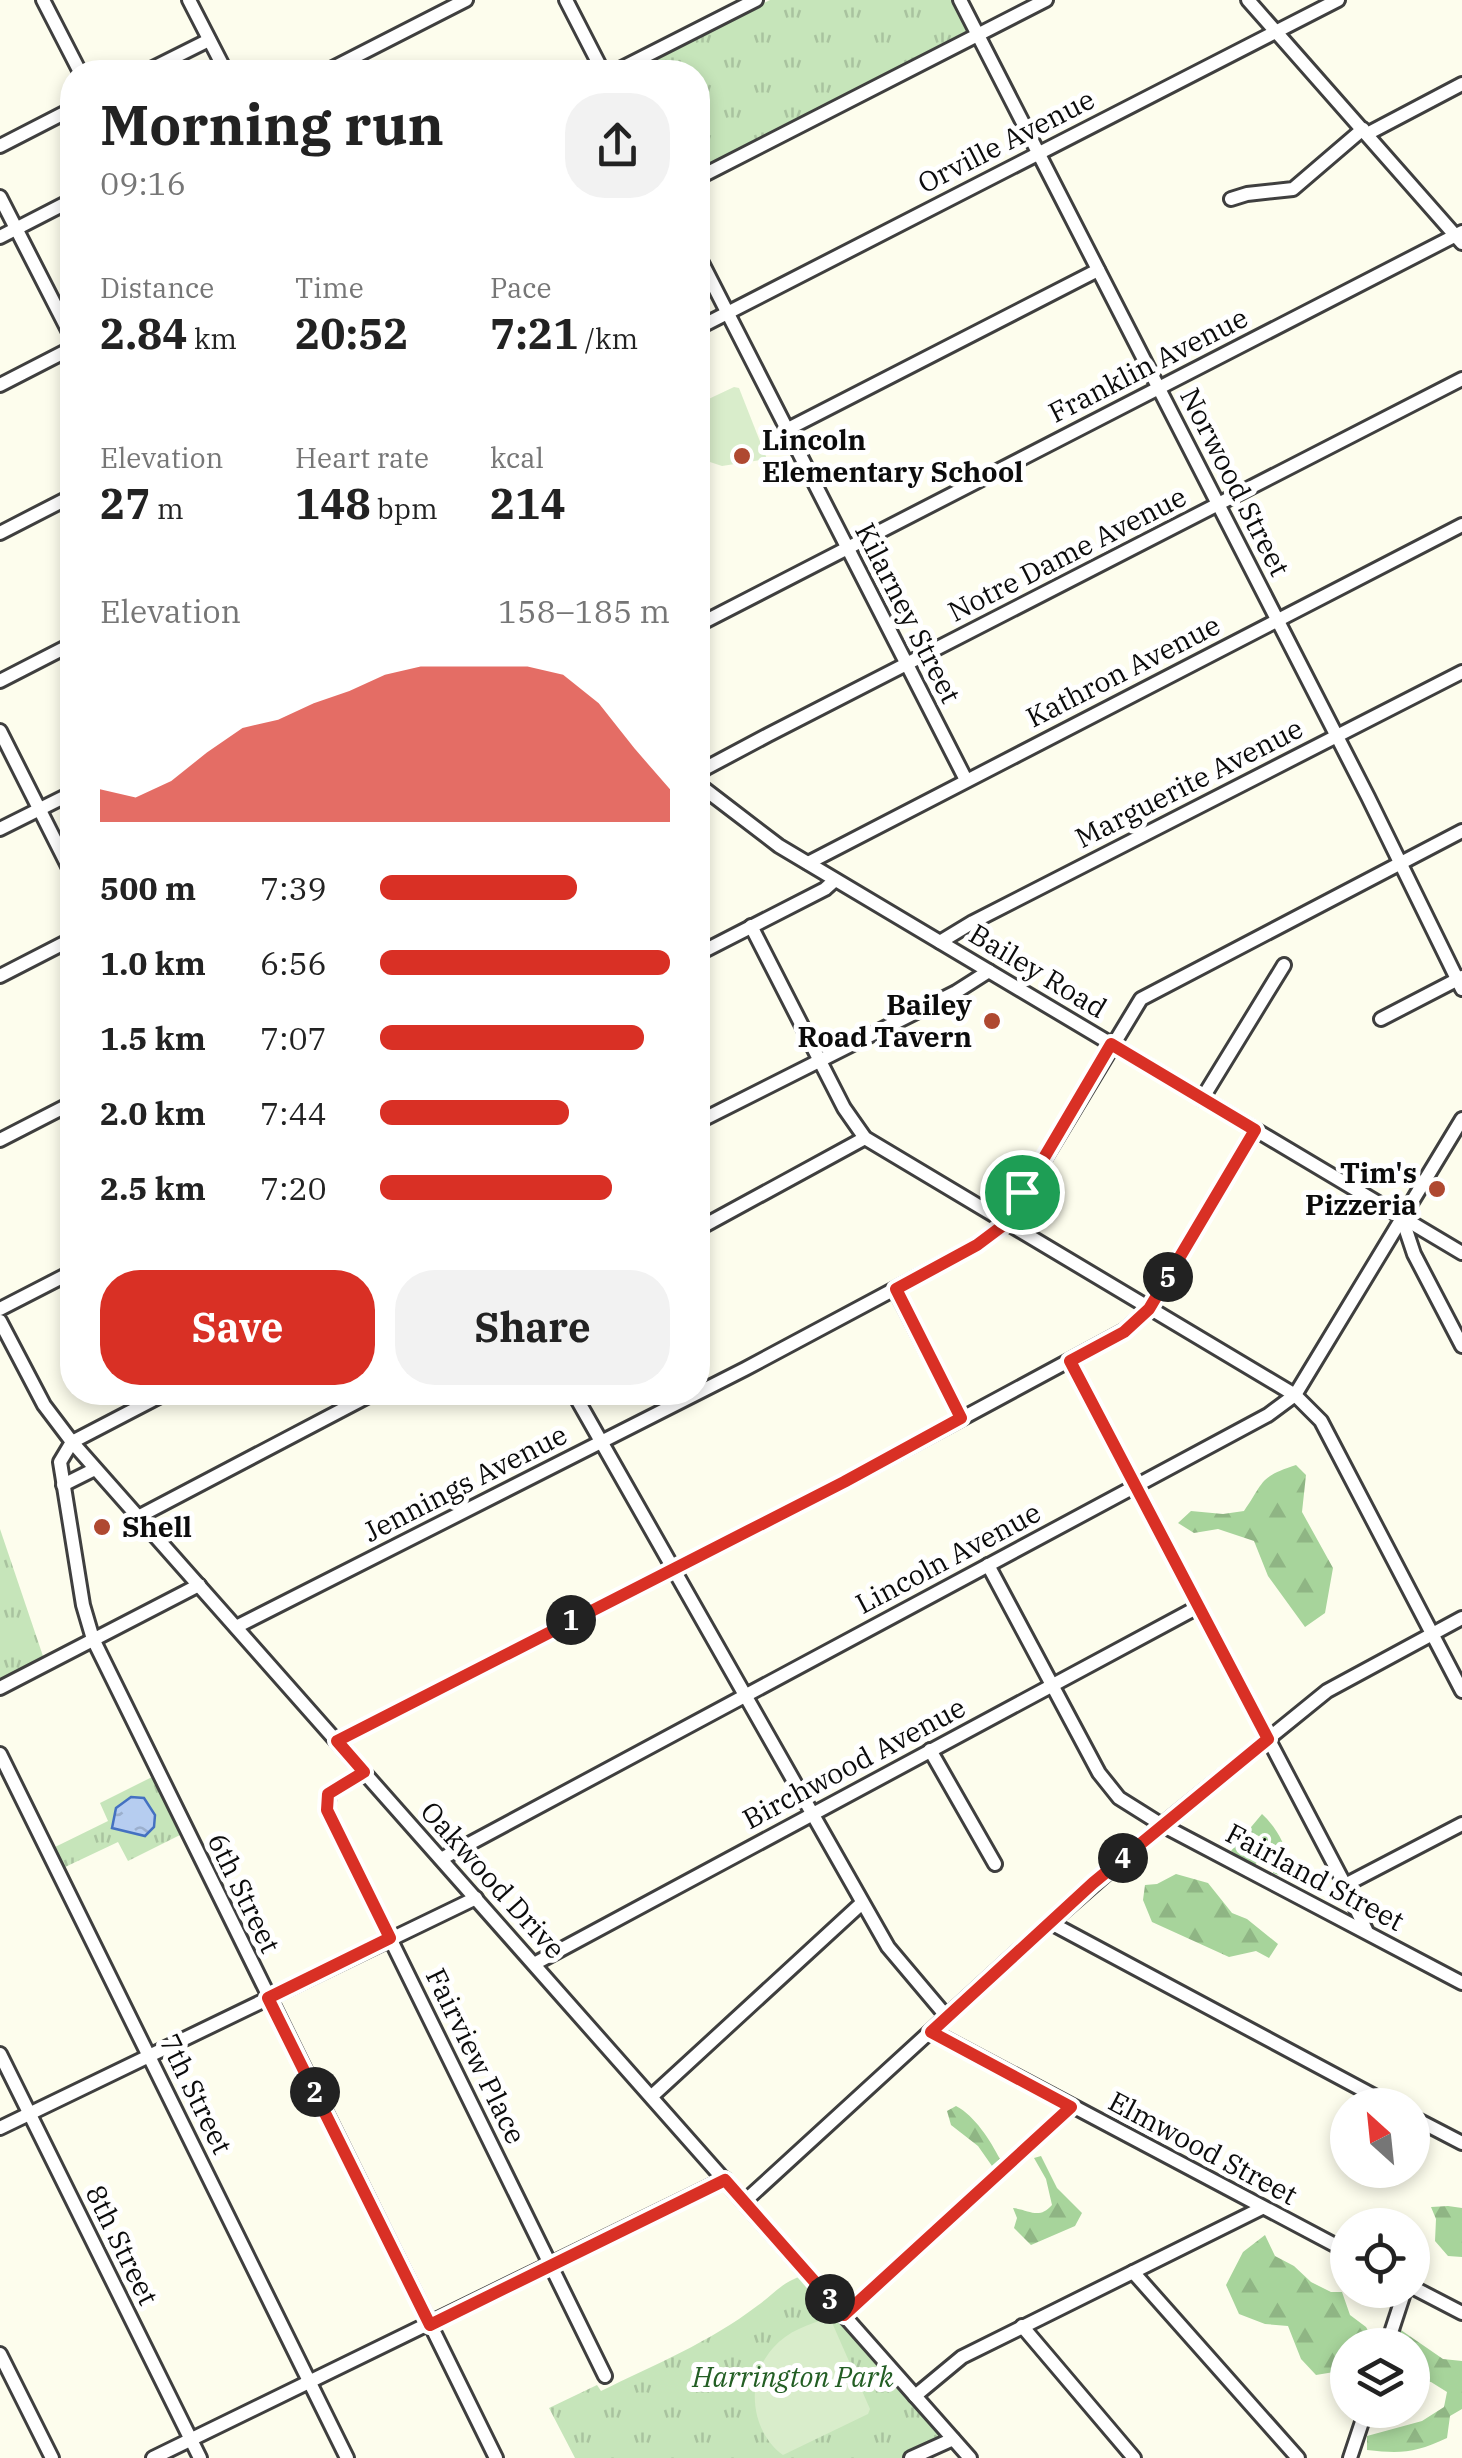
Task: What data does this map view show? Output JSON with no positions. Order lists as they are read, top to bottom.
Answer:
{
  "streets": {
    "street": [
      "Orville Avenue",
      "Franklin Avenue",
      "Norwood Street",
      "Notre Dame Avenue",
      "Kilarney Street",
      "Kathron Avenue",
      "Marguerite Avenue",
      "Bailey Road",
      "Jennings Avenue",
      "Lincoln Avenue",
      "Birchwood Avenue",
      "Fairland Street",
      "Oakwood Drive",
      "6th Street",
      "Fairview Place",
      "7th Street",
      "Elmwood Street",
      "8th Street"
    ]
  },
  "crossings": [
    ["Orville Avenue", "Norwood Street"],
    ["Orville Avenue", "Kilarney Street"],
    ["Franklin Avenue", "Norwood Street"],
    ["Franklin Avenue", "Kilarney Street"],
    ["Norwood Street", "Notre Dame Avenue"],
    ["Norwood Street", "Kathron Avenue"],
    ["Norwood Street", "Marguerite Avenue"],
    ["Norwood Street", "Jennings Avenue"],
    ["Notre Dame Avenue", "Kilarney Street"],
    ["Kilarney Street", "Kathron Avenue"],
    ["Kathron Avenue", "Bailey Road"],
    ["Marguerite Avenue", "Bailey Road"],
    ["Bailey Road", "Jennings Avenue"],
    ["Bailey Road", "Lincoln Avenue"],
    ["Jennings Avenue", "Oakwood Drive"],
    ["Lincoln Avenue", "Fairland Street"],
    ["Lincoln Avenue", "Oakwood Drive"],
    ["Birchwood Avenue", "Fairland Street"],
    ["Birchwood Avenue", "Oakwood Drive"],
    ["Oakwood Drive", "6th Street"],
    ["Oakwood Drive", "Fairview Place"]
  ],
  "parks": ["Harrington Park"],
  "places": [
    "Lincoln Elementary School",
    "Bailey Road Tavern",
    "Tim's Pizzeria",
    "Shell"
  ],
  "north": "top left",
  "page": {
    "heading": ["Morning run", "09:16"],
    "stats": [
      ["Distance", "2.84 km"],
      ["Time", "20:52"],
      ["Pace", "7:21 /km"],
      ["Elevation", "27 m"],
      ["Heart rate", "148 bpm"],
      ["kcal", "214"]
    ],
    "chart": ["Elevation", "158–185 m"],
    "list": [
      {
        "name": "500 m",
        "note": "7:39"
      },
      {
        "name": "1.0 km",
        "note": "6:56"
      },
      {
        "name": "1.5 km",
        "note": "7:07"
      },
      {
        "name": "2.0 km",
        "note": "7:44"
      },
      {
        "name": "2.5 km",
        "note": "7:20"
      }
    ],
    "buttons": ["Save", "Share"],
    "pins": [
      "5",
      "1",
      "4",
      "2",
      "3"
    ]
  }
}
